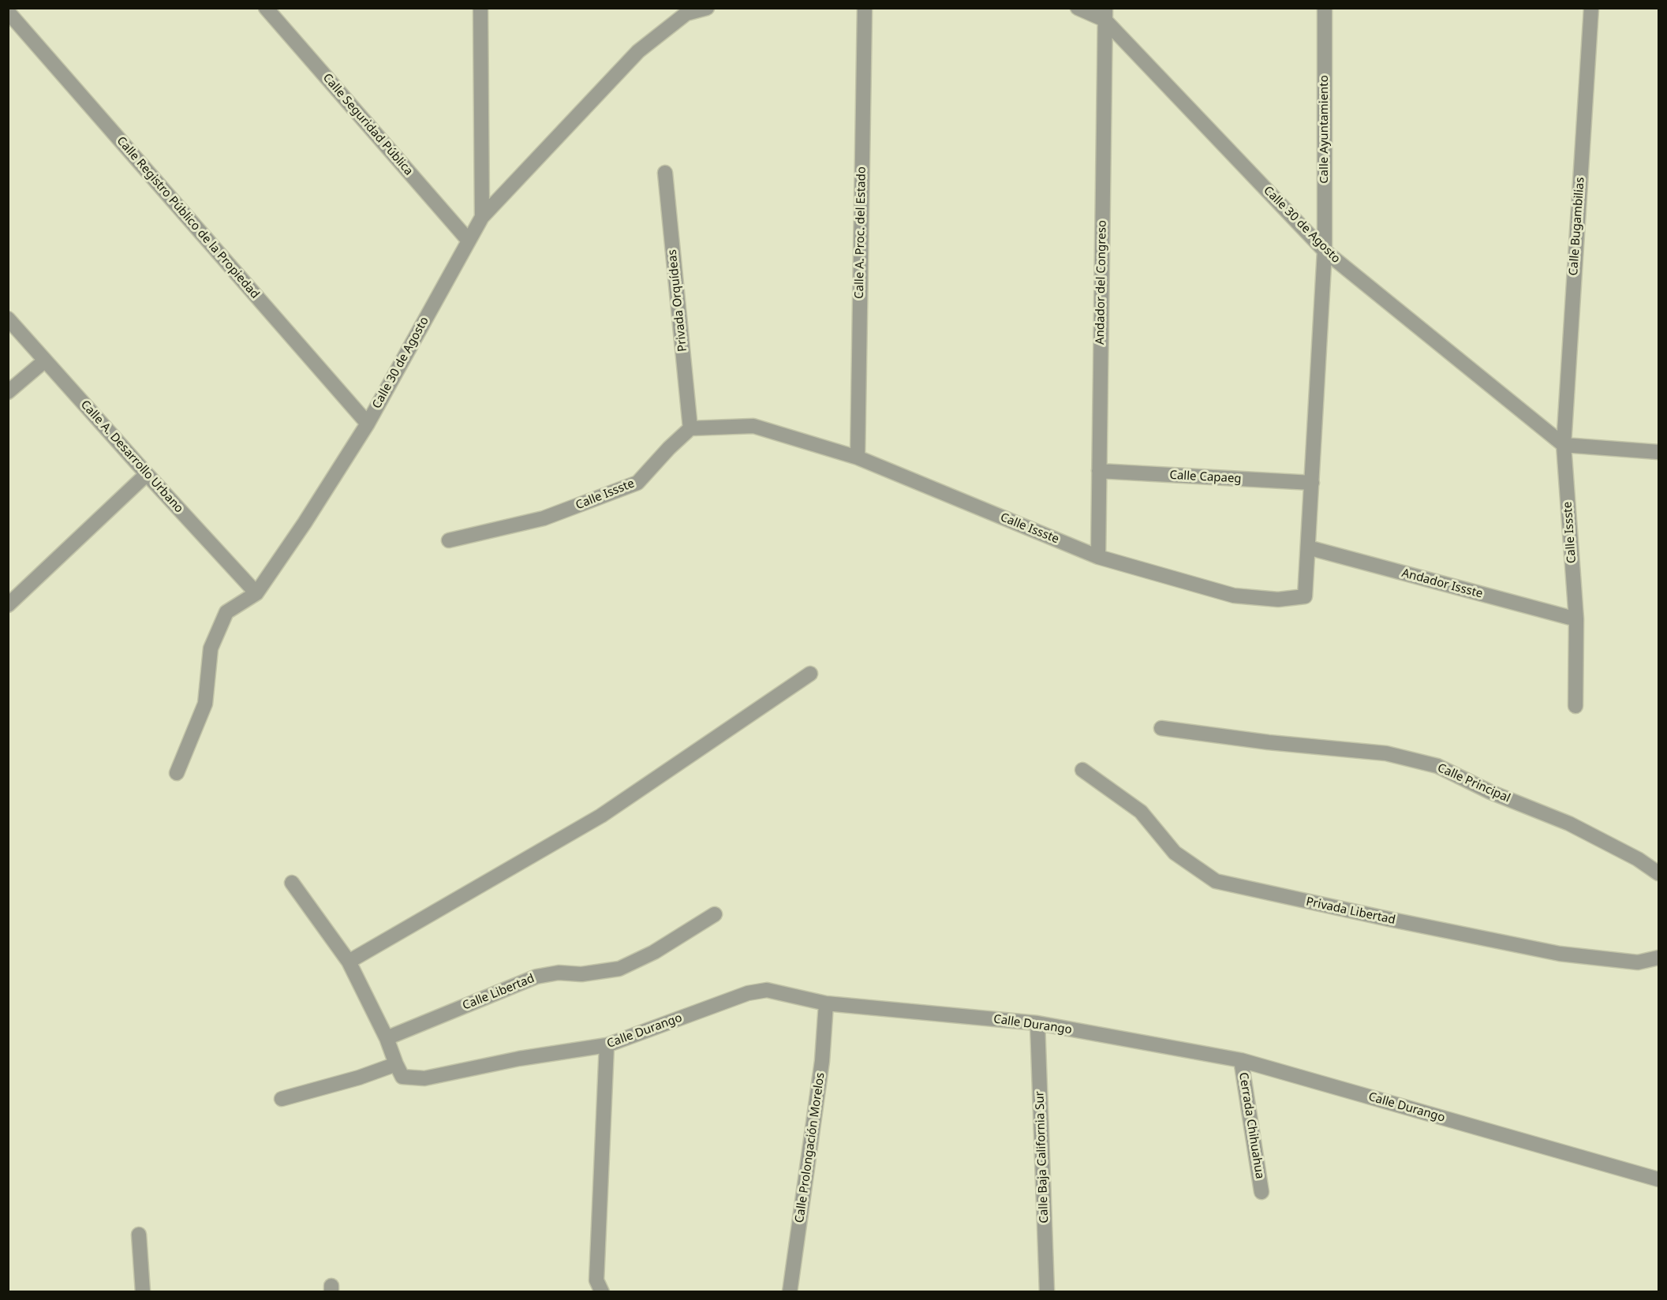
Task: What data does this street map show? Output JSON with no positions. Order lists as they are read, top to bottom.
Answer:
{
  "streets": {
    "street": [
      "Calle Seguridad Pública",
      "Calle Ayuntamiento",
      "Calle Registro Público de la Propiedad",
      "Calle 30 de Agosto",
      "Calle Bugambilias",
      "Calle A. Proc. del Estado",
      "Andador del Congreso",
      "Privada Orquídeas",
      "Calle A. Desarrollo Urbano",
      "Calle Capaeg",
      "Calle Issste",
      "Andador Issste",
      "Calle Principal",
      "Privada Libertad",
      "Calle Libertad",
      "Calle Durango",
      "Cerrada Chihuahua",
      "Calle Prolongación Morelos",
      "Calle Baja California Sur"
    ]
  },
  "crossings": [
    ["Calle Seguridad Pública", "Calle 30 de Agosto"],
    ["Calle Ayuntamiento", "Calle 30 de Agosto"],
    ["Calle Ayuntamiento", "Calle Issste"],
    ["Calle Registro Público de la Propiedad", "Calle 30 de Agosto"],
    ["Calle 30 de Agosto", "Calle Bugambilias"],
    ["Calle 30 de Agosto", "Andador del Congreso"],
    ["Calle 30 de Agosto", "Calle A. Desarrollo Urbano"],
    ["Calle 30 de Agosto", "Calle Issste"],
    ["Calle Bugambilias", "Calle Issste"],
    ["Calle A. Proc. del Estado", "Calle Issste"],
    ["Andador del Congreso", "Calle Capaeg"],
    ["Andador del Congreso", "Calle Issste"],
    ["Privada Orquídeas", "Calle Issste"],
    ["Calle Capaeg", "Calle Issste"],
    ["Calle Issste", "Andador Issste"],
    ["Calle Durango", "Cerrada Chihuahua"],
    ["Calle Durango", "Calle Prolongación Morelos"],
    ["Calle Durango", "Calle Baja California Sur"]
  ]
}
